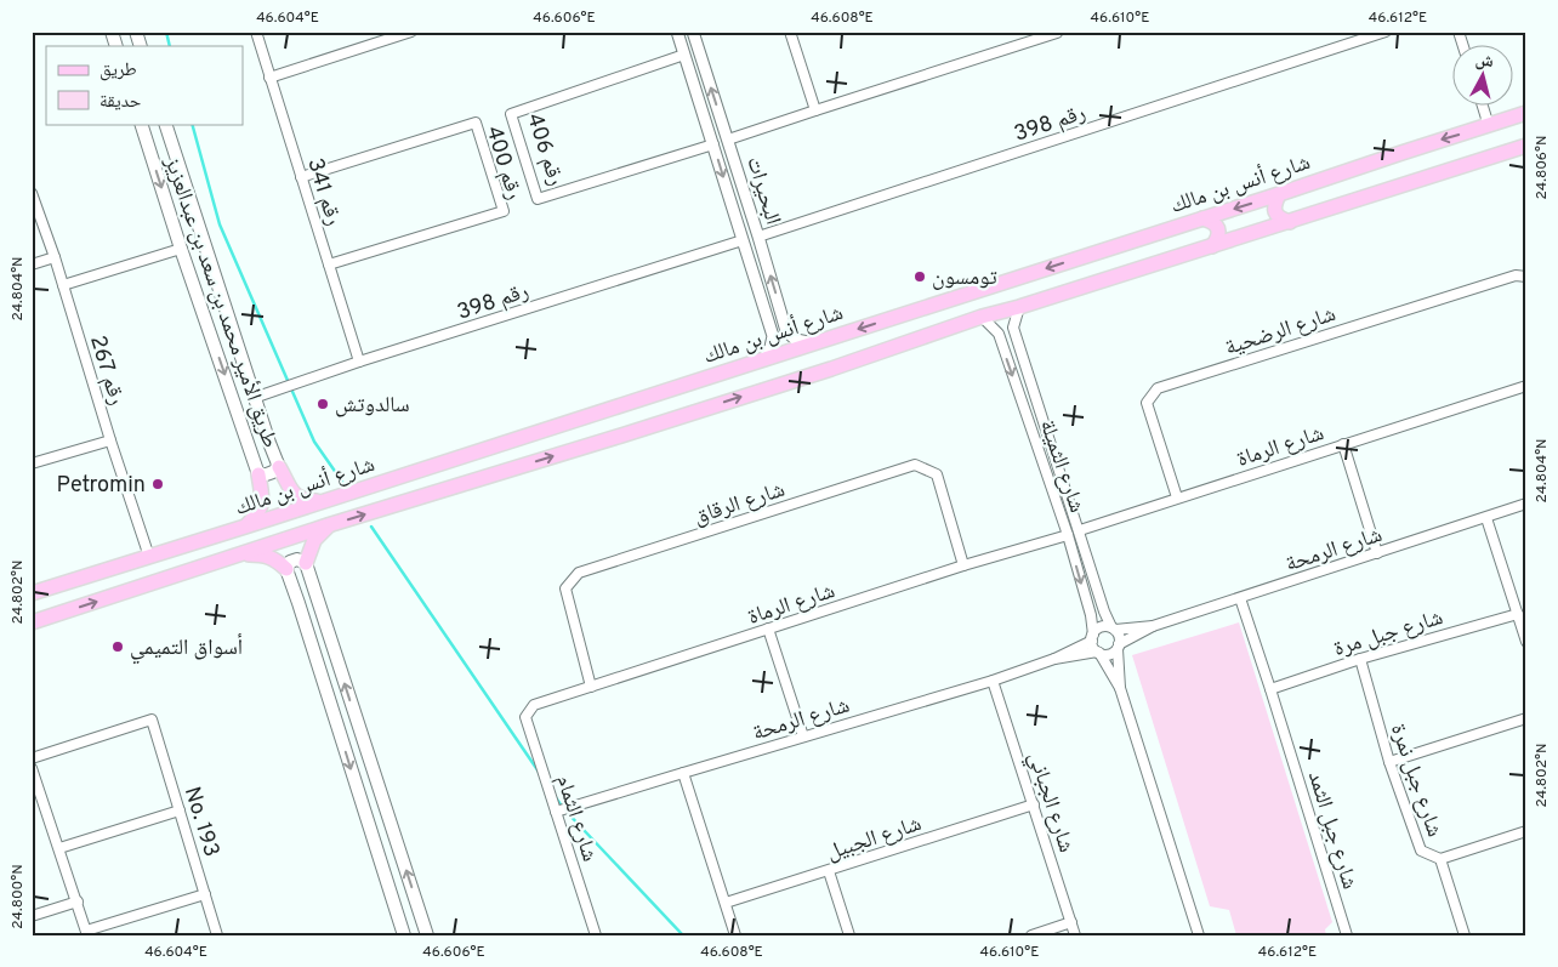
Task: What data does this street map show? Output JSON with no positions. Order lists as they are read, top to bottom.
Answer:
{
  "streets": {
    "main road": ["شارع أنس بن مالك", "طريق الأمير محمد بن سعد بن عبدالعزيز"],
    "street": [
      "رقم 398",
      "رقم 406",
      "رقم 400",
      "البحيرات",
      "رقم 341",
      "شارع الرضحية",
      "رقم 267",
      "شارع الرماة",
      "شارع الثميلة",
      "شارع الرقاق",
      "شارع الرمحة",
      "شارع جبل مرة",
      "شارع جبل نمرة",
      "شارع الجباني",
      "شارع الثمام",
      "No. 193",
      "شارع جبل الثمد",
      "شارع الجبيل"
    ]
  },
  "crossings": [
    ["رقم 398", "البحيرات"],
    ["رقم 398", "رقم 341"],
    ["رقم 398", "طريق الأمير محمد بن سعد بن عبدالعزيز"],
    ["رقم 406", "البحيرات"],
    ["رقم 400", "رقم 341"],
    ["شارع أنس بن مالك", "البحيرات"],
    ["شارع أنس بن مالك", "رقم 267"],
    ["شارع الرضحية", "شارع الرماة"],
    ["شارع الرماة", "شارع الثميلة"],
    ["شارع الرماة", "شارع الرقاق"],
    ["شارع الرماة", "شارع الثمام"],
    ["شارع الرمحة", "شارع الجباني"],
    ["شارع الرمحة", "شارع الثمام"],
    ["شارع الرمحة", "شارع جبل الثمد"],
    ["شارع جبل مرة", "شارع جبل نمرة"],
    ["شارع جبل مرة", "شارع جبل الثمد"],
    ["شارع الجباني", "شارع الجبيل"]
  ],
  "places": [
    "تومسون",
    "سالدوتش",
    "Petromin",
    "أسواق التميمي"
  ],
  "legend": ["طريق", "حديقة"],
  "north": "top",
  "coordinates": [
    "46.604°E",
    "46.606°E",
    "46.608°E",
    "46.610°E",
    "46.612°E",
    "24.806°N",
    "24.804°N",
    "24.802°N",
    "24.800°N"
  ]
}
